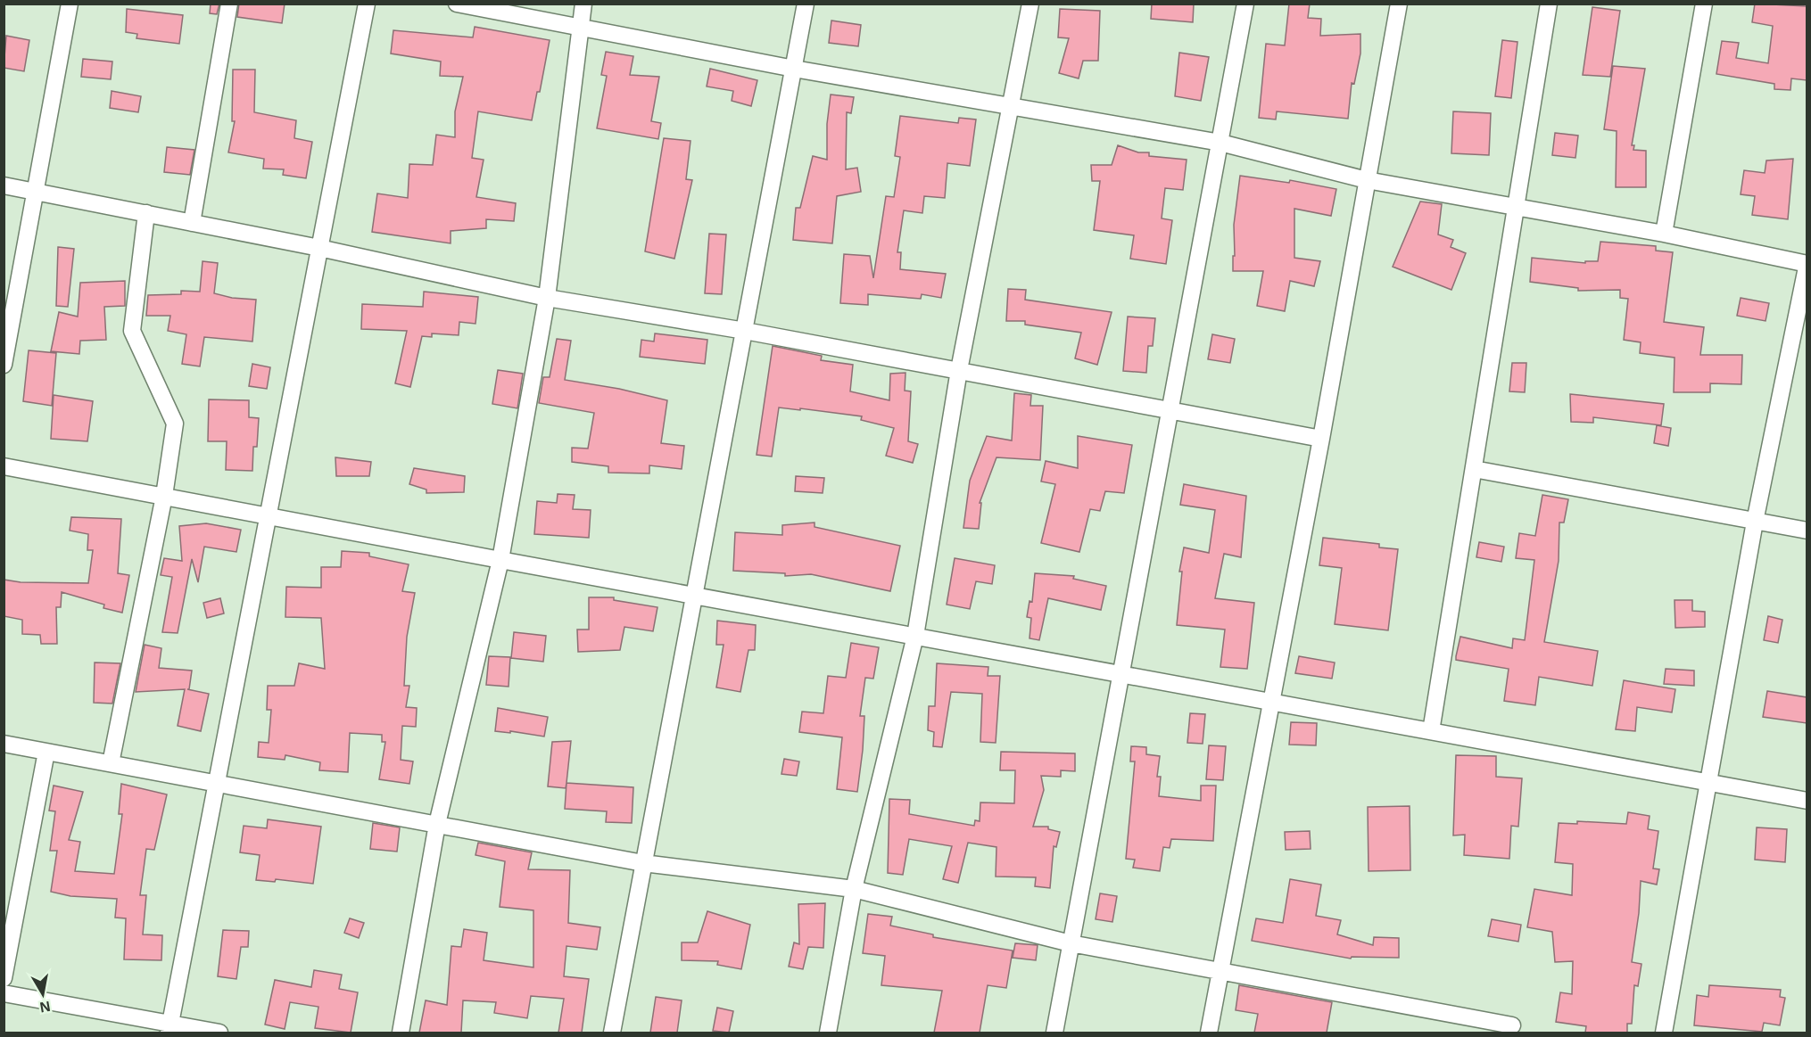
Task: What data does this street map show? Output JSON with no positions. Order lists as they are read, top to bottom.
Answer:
{
  "north": "bottom"
}
